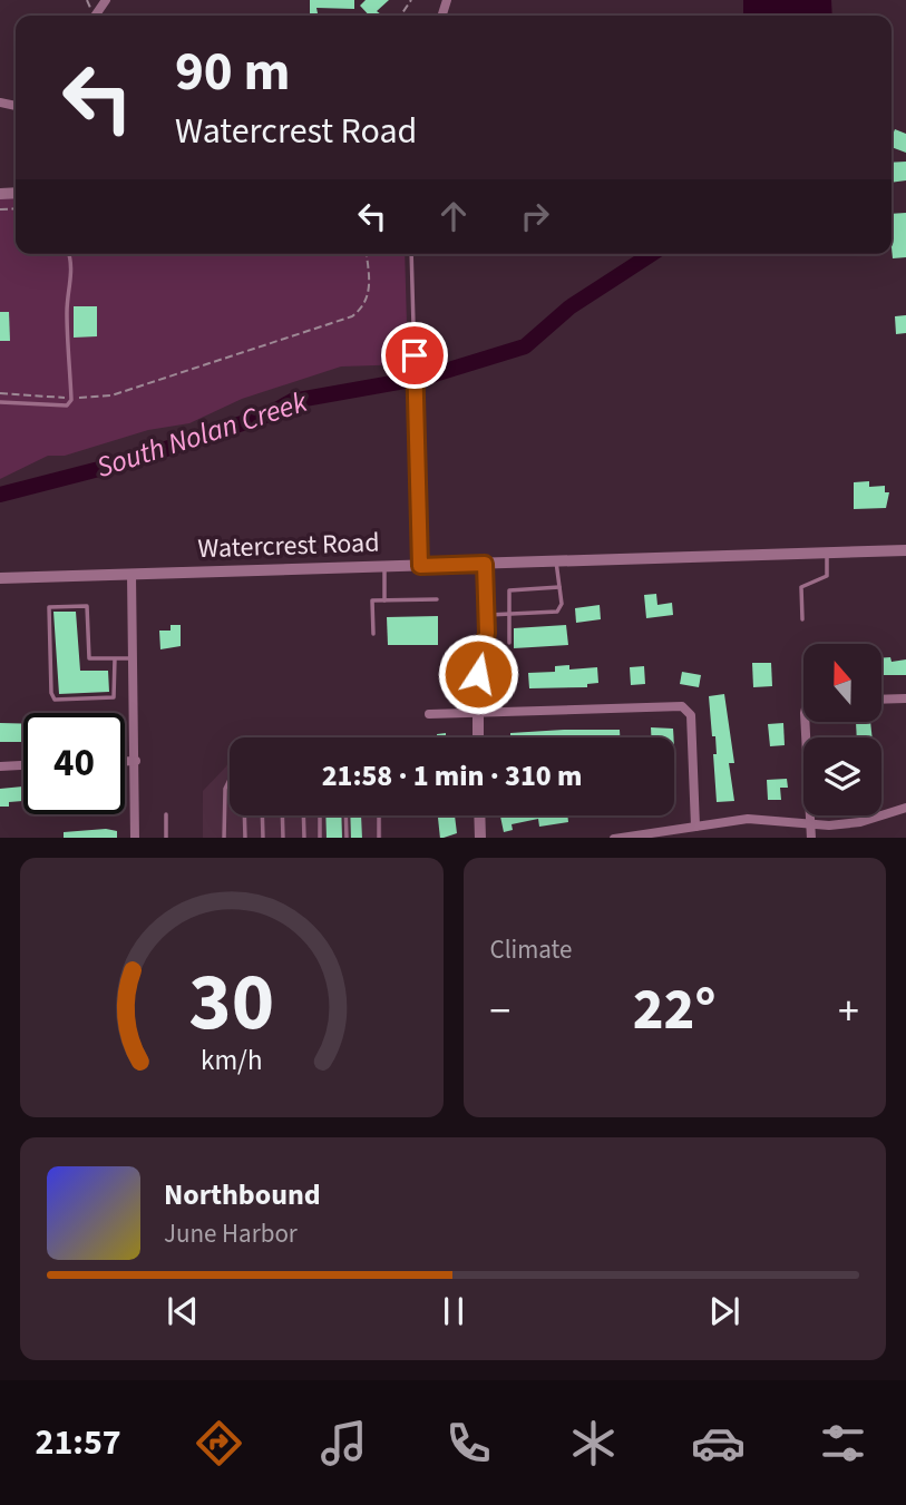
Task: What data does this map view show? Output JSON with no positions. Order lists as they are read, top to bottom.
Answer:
{
  "streets": {
    "street": ["Watercrest Road"]
  },
  "water": ["South Nolan Creek"],
  "north": "top",
  "page": {
    "turn": ["90 m", "Watercrest Road"],
    "limit": "40",
    "trip": "21:58 · 1 min · 310 m",
    "tile": "Climate",
    "heat": ["−", "22°", "+"],
    "song": ["Northbound", "June Harbor"],
    "tabs": "21:57",
    "gauge": ["30", "km/h"]
  }
}
